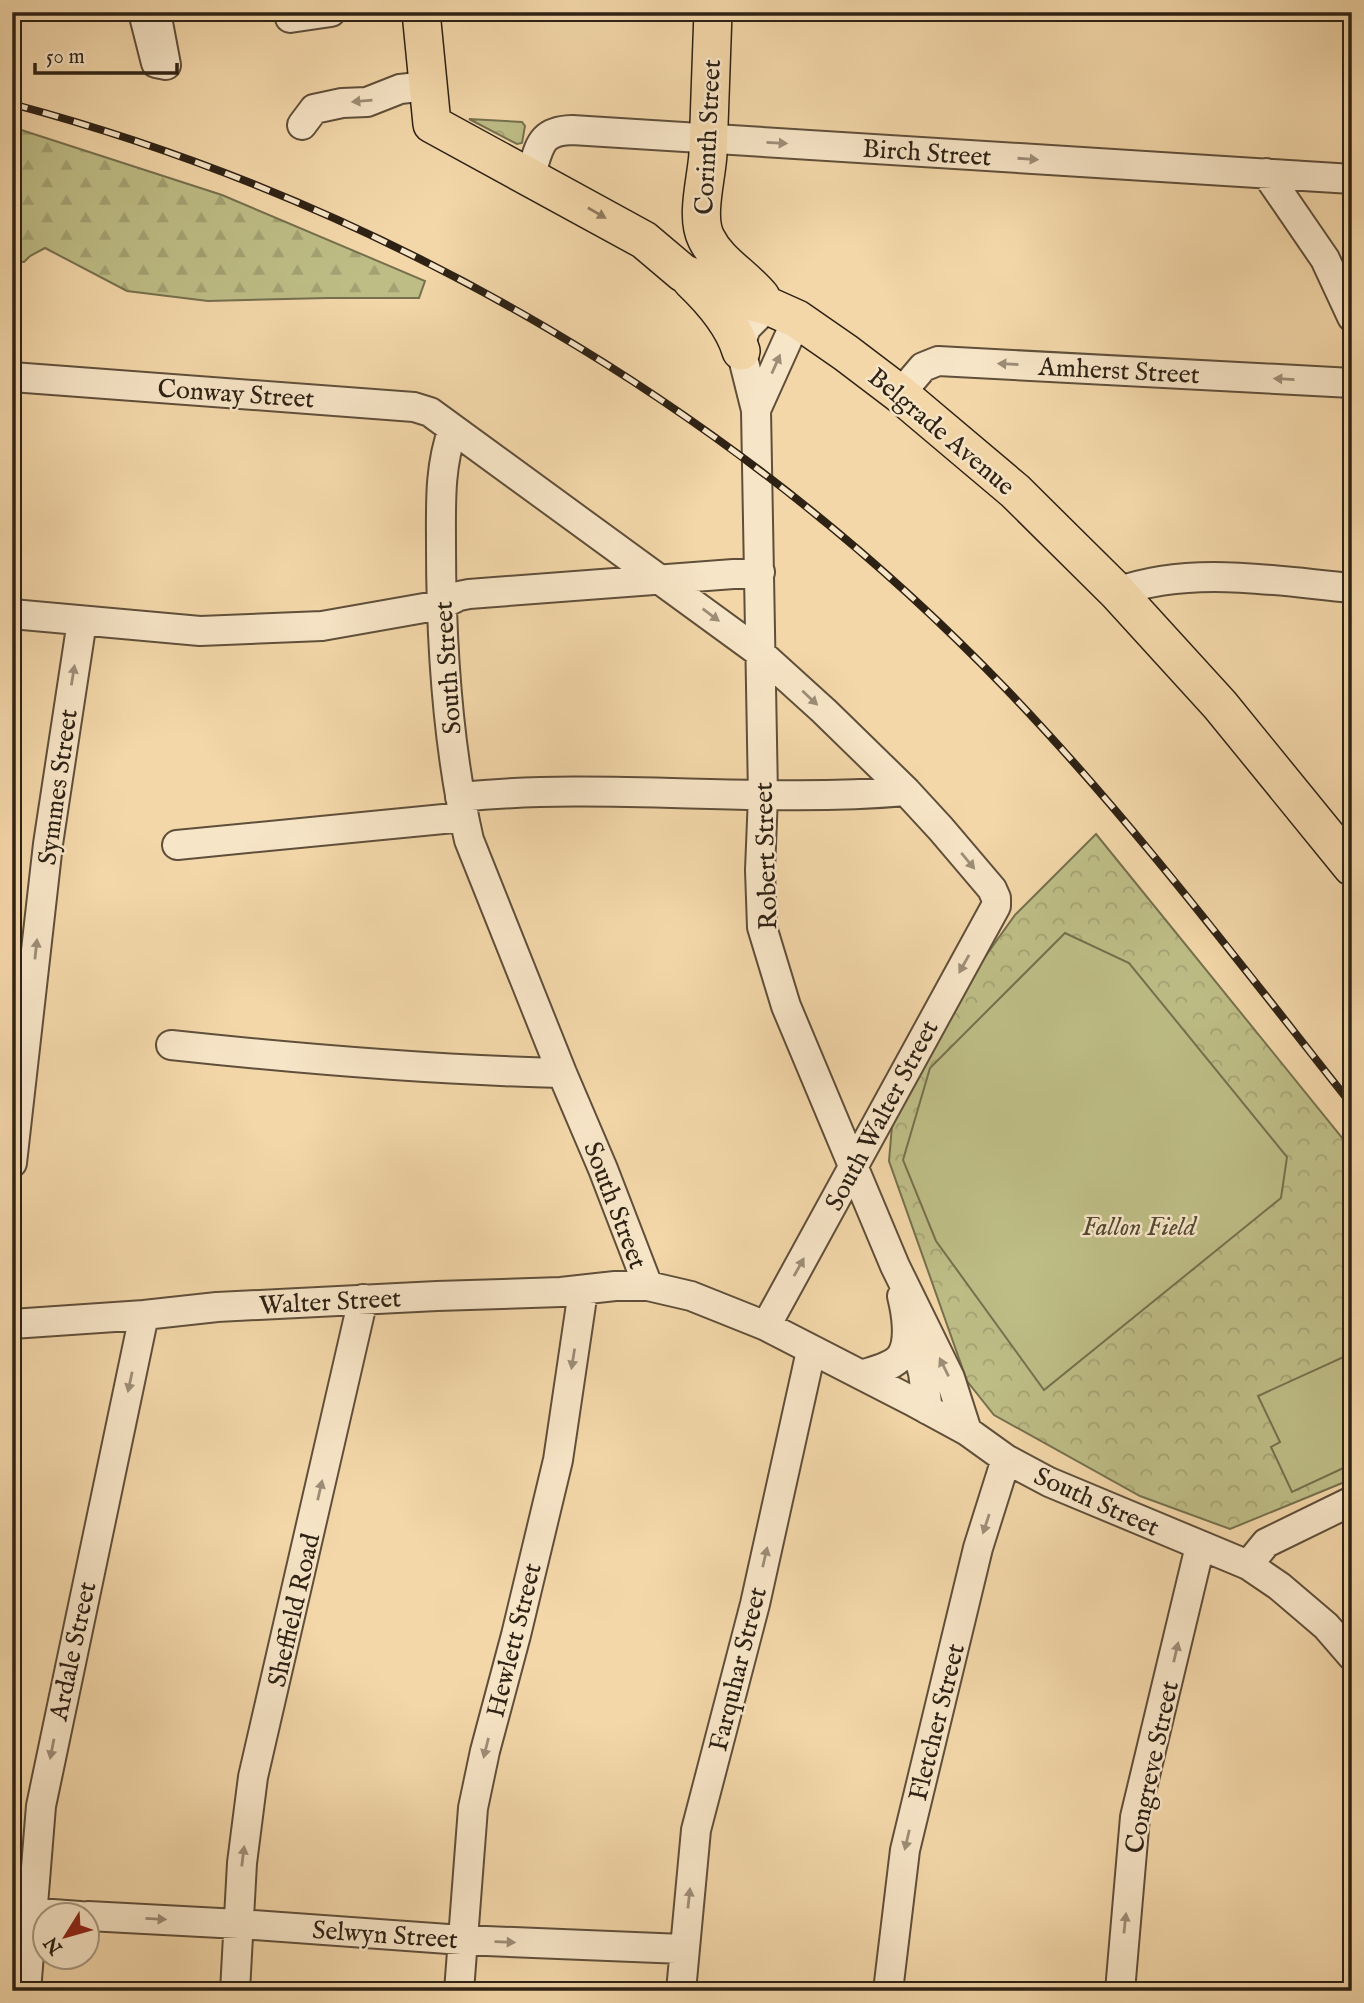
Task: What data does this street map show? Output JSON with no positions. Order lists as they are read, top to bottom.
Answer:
{
  "streets": {
    "main road": ["Corinth Street", "Belgrade Avenue"],
    "street": [
      "Birch Street",
      "Amherst Street",
      "Conway Street",
      "South Street",
      "Symmes Street",
      "Robert Street",
      "South Walter Street",
      "Walter Street",
      "Sheffield Road",
      "Hewlett Street",
      "Ardale Street",
      "Farquhar Street",
      "Fletcher Street",
      "Congreve Street",
      "Selwyn Street"
    ]
  },
  "crossings": [
    ["Corinth Street", "Birch Street"],
    ["Corinth Street", "Belgrade Avenue"],
    ["Corinth Street", "Robert Street"],
    ["Birch Street", "Belgrade Avenue"],
    ["Amherst Street", "Belgrade Avenue"],
    ["Conway Street", "South Street"],
    ["Conway Street", "Robert Street"],
    ["Conway Street", "South Walter Street"],
    ["Belgrade Avenue", "Robert Street"],
    ["South Street", "Robert Street"],
    ["South Street", "South Walter Street"],
    ["South Street", "Walter Street"],
    ["South Street", "Farquhar Street"],
    ["South Street", "Fletcher Street"],
    ["South Street", "Congreve Street"],
    ["Robert Street", "South Walter Street"],
    ["Walter Street", "Sheffield Road"],
    ["Walter Street", "Hewlett Street"],
    ["Walter Street", "Ardale Street"],
    ["Sheffield Road", "Selwyn Street"],
    ["Hewlett Street", "Selwyn Street"],
    ["Farquhar Street", "Selwyn Street"]
  ],
  "one_way": [
    "Birch Street",
    "Conway Street",
    "Symmes Street",
    "Sheffield Road",
    "Hewlett Street",
    "Ardale Street",
    "Farquhar Street",
    "Fletcher Street",
    "Congreve Street",
    "Selwyn Street"
  ],
  "parks": ["Fallon Field"],
  "scale_bar": "50 m",
  "north": "bottom left"
}
